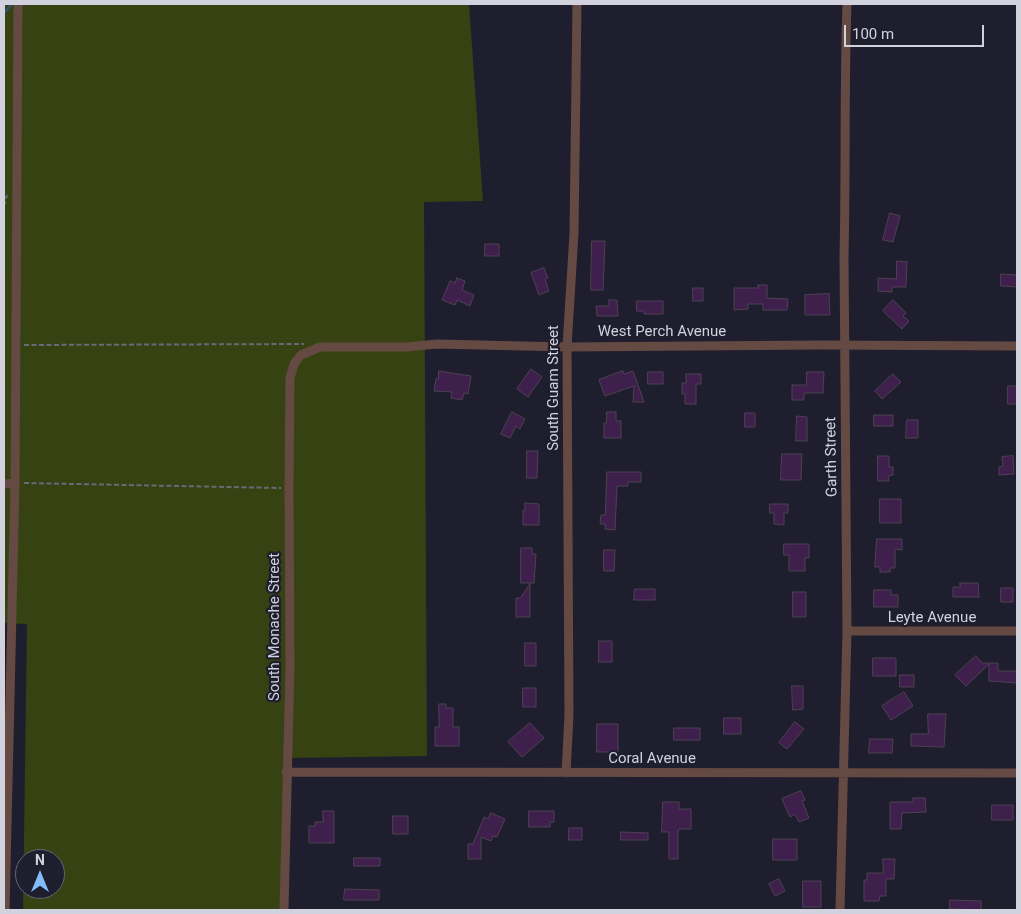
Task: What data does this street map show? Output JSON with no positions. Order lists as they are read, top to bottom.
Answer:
{
  "streets": {
    "street": [
      "West Perch Avenue",
      "South Guam Street",
      "Garth Street",
      "Leyte Avenue",
      "South Monache Street",
      "Coral Avenue"
    ]
  },
  "crossings": [
    ["West Perch Avenue", "South Guam Street"],
    ["West Perch Avenue", "Garth Street"],
    ["West Perch Avenue", "South Monache Street"],
    ["South Guam Street", "Coral Avenue"],
    ["Garth Street", "Leyte Avenue"],
    ["Garth Street", "Coral Avenue"],
    ["South Monache Street", "Coral Avenue"]
  ],
  "scale_bar": "100 m",
  "north": "top"
}
